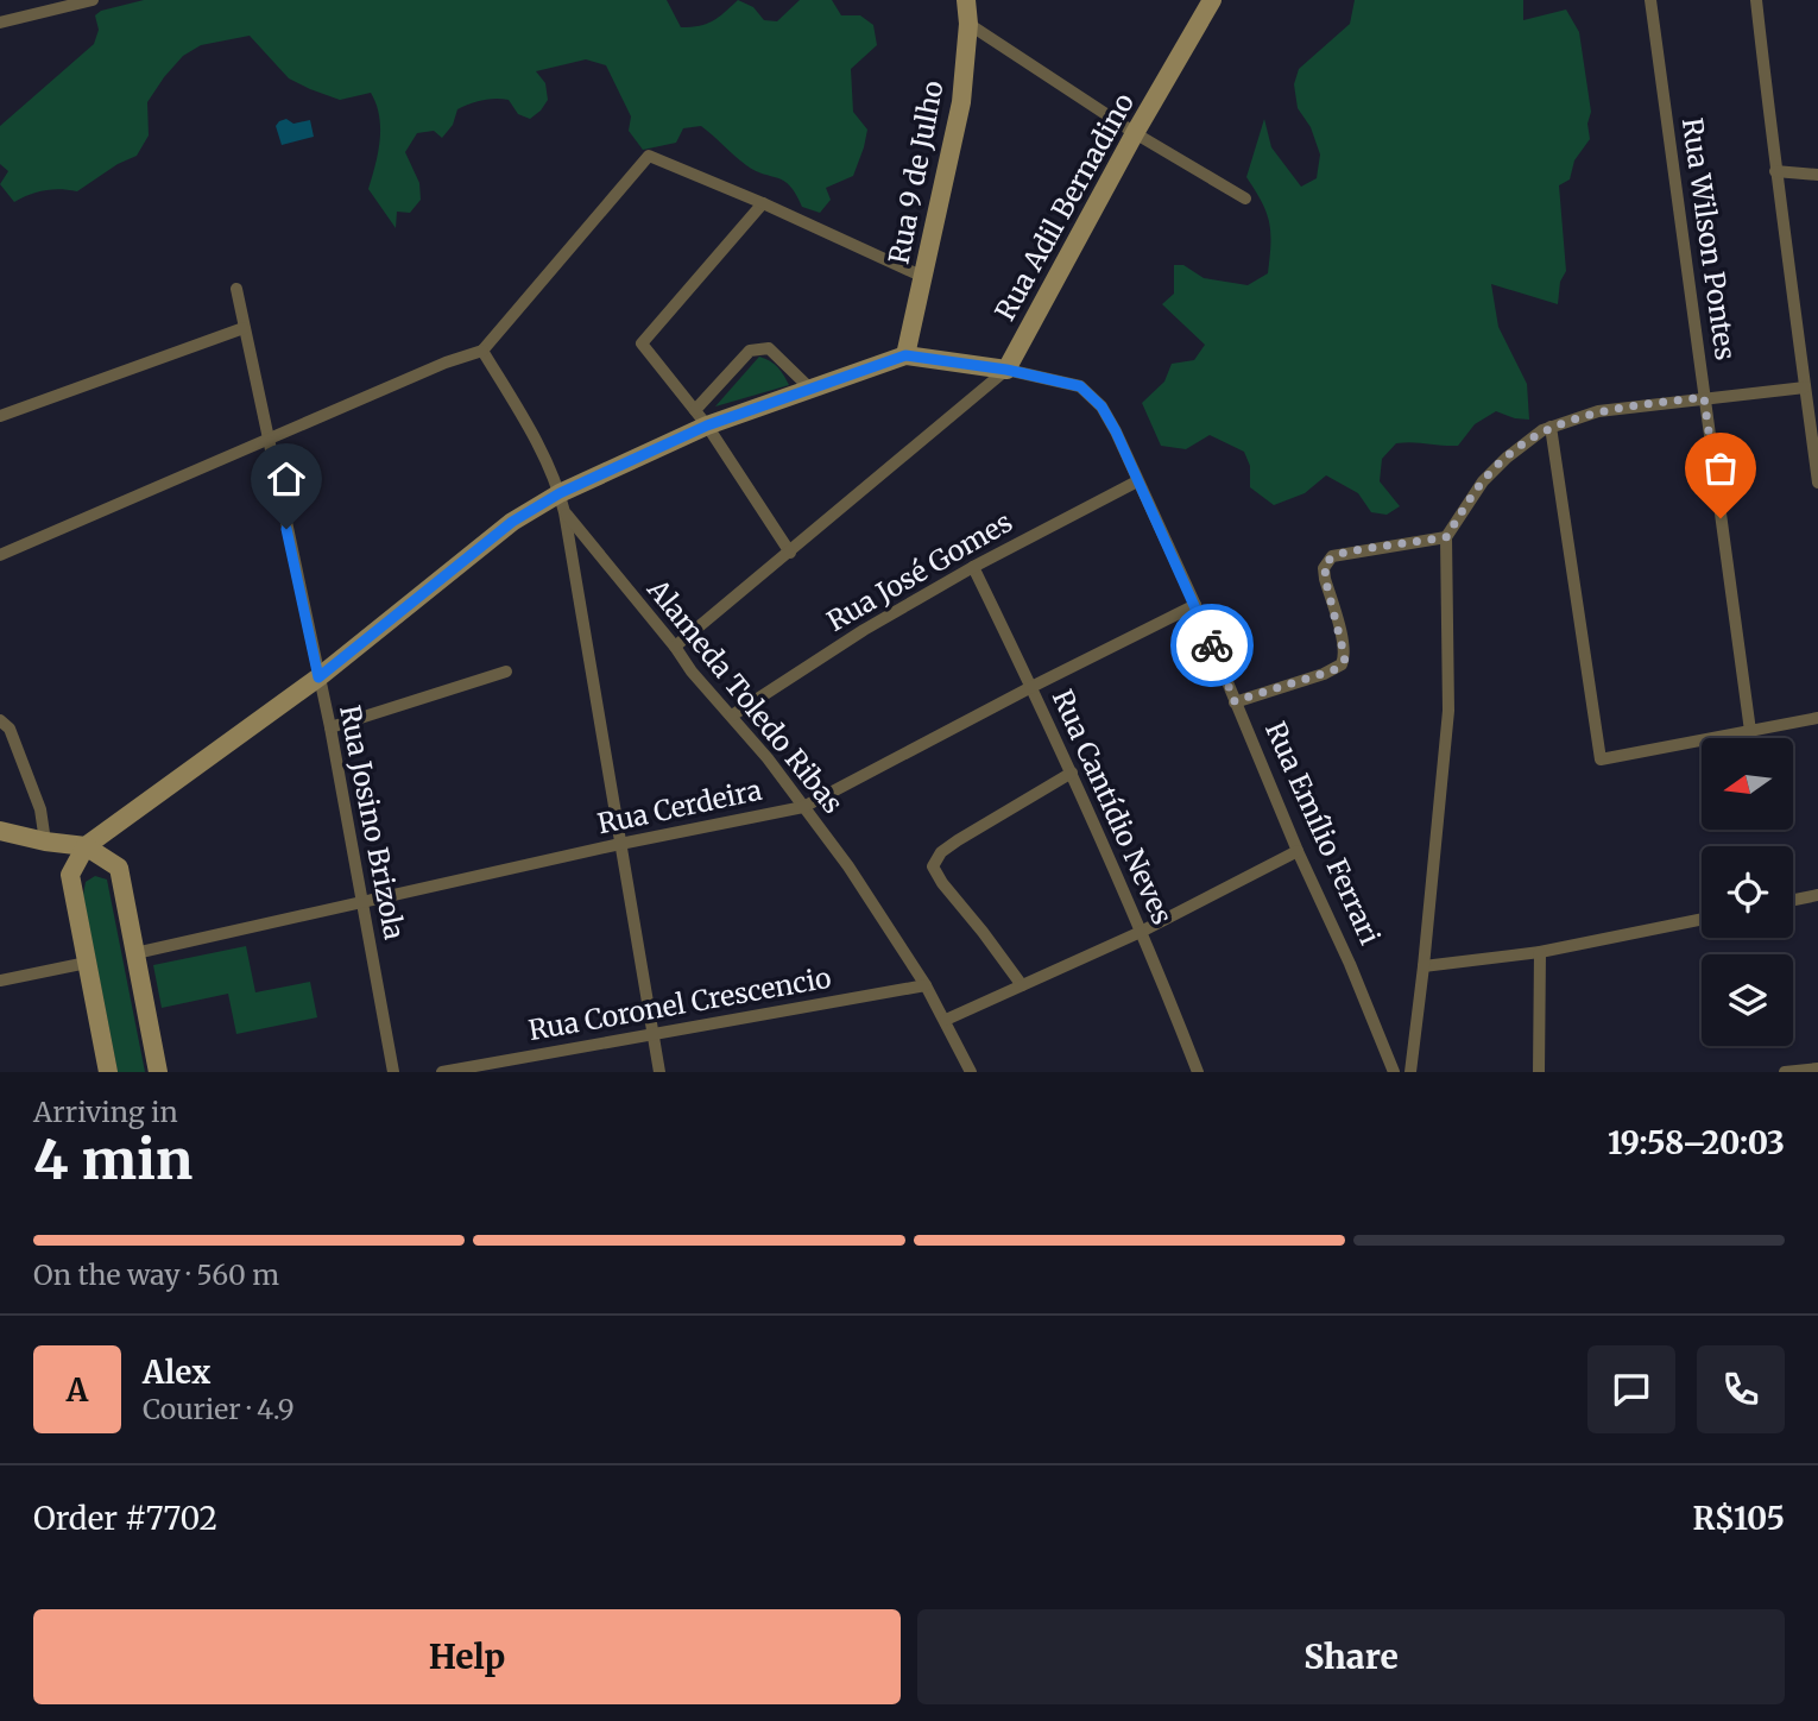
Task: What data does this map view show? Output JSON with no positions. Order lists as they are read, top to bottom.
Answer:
{
  "streets": {
    "main road": ["Rua 9 de Julho", "Rua Adil Bernadino"],
    "street": [
      "Rua Wilson Pontes",
      "Rua José Gomes",
      "Alameda Toledo Ribas",
      "Rua Cerdeira",
      "Rua Cantídio Neves",
      "Rua Josino Brizola",
      "Rua Emílio Ferrari",
      "Rua Coronel Crescencio"
    ]
  },
  "crossings": [
    ["Rua Adil Bernadino", "Alameda Toledo Ribas"],
    ["Rua Adil Bernadino", "Rua Emílio Ferrari"],
    ["Rua José Gomes", "Alameda Toledo Ribas"],
    ["Rua José Gomes", "Rua Cantídio Neves"],
    ["Rua José Gomes", "Rua Emílio Ferrari"],
    ["Alameda Toledo Ribas", "Rua Cerdeira"],
    ["Alameda Toledo Ribas", "Rua Coronel Crescencio"],
    ["Rua Cerdeira", "Rua Cantídio Neves"],
    ["Rua Cerdeira", "Rua Josino Brizola"],
    ["Rua Cerdeira", "Rua Emílio Ferrari"]
  ],
  "north": "left",
  "page": {
    "heading": ["4 min", "Arriving in", "19:58–20:03"],
    "panel": [
      "Alex",
      "Courier · 4.9",
      "Order #7702",
      "R$105"
    ],
    "bar": "On the way · 560 m",
    "round": "A",
    "buttons": ["Help", "Share"]
  }
}
